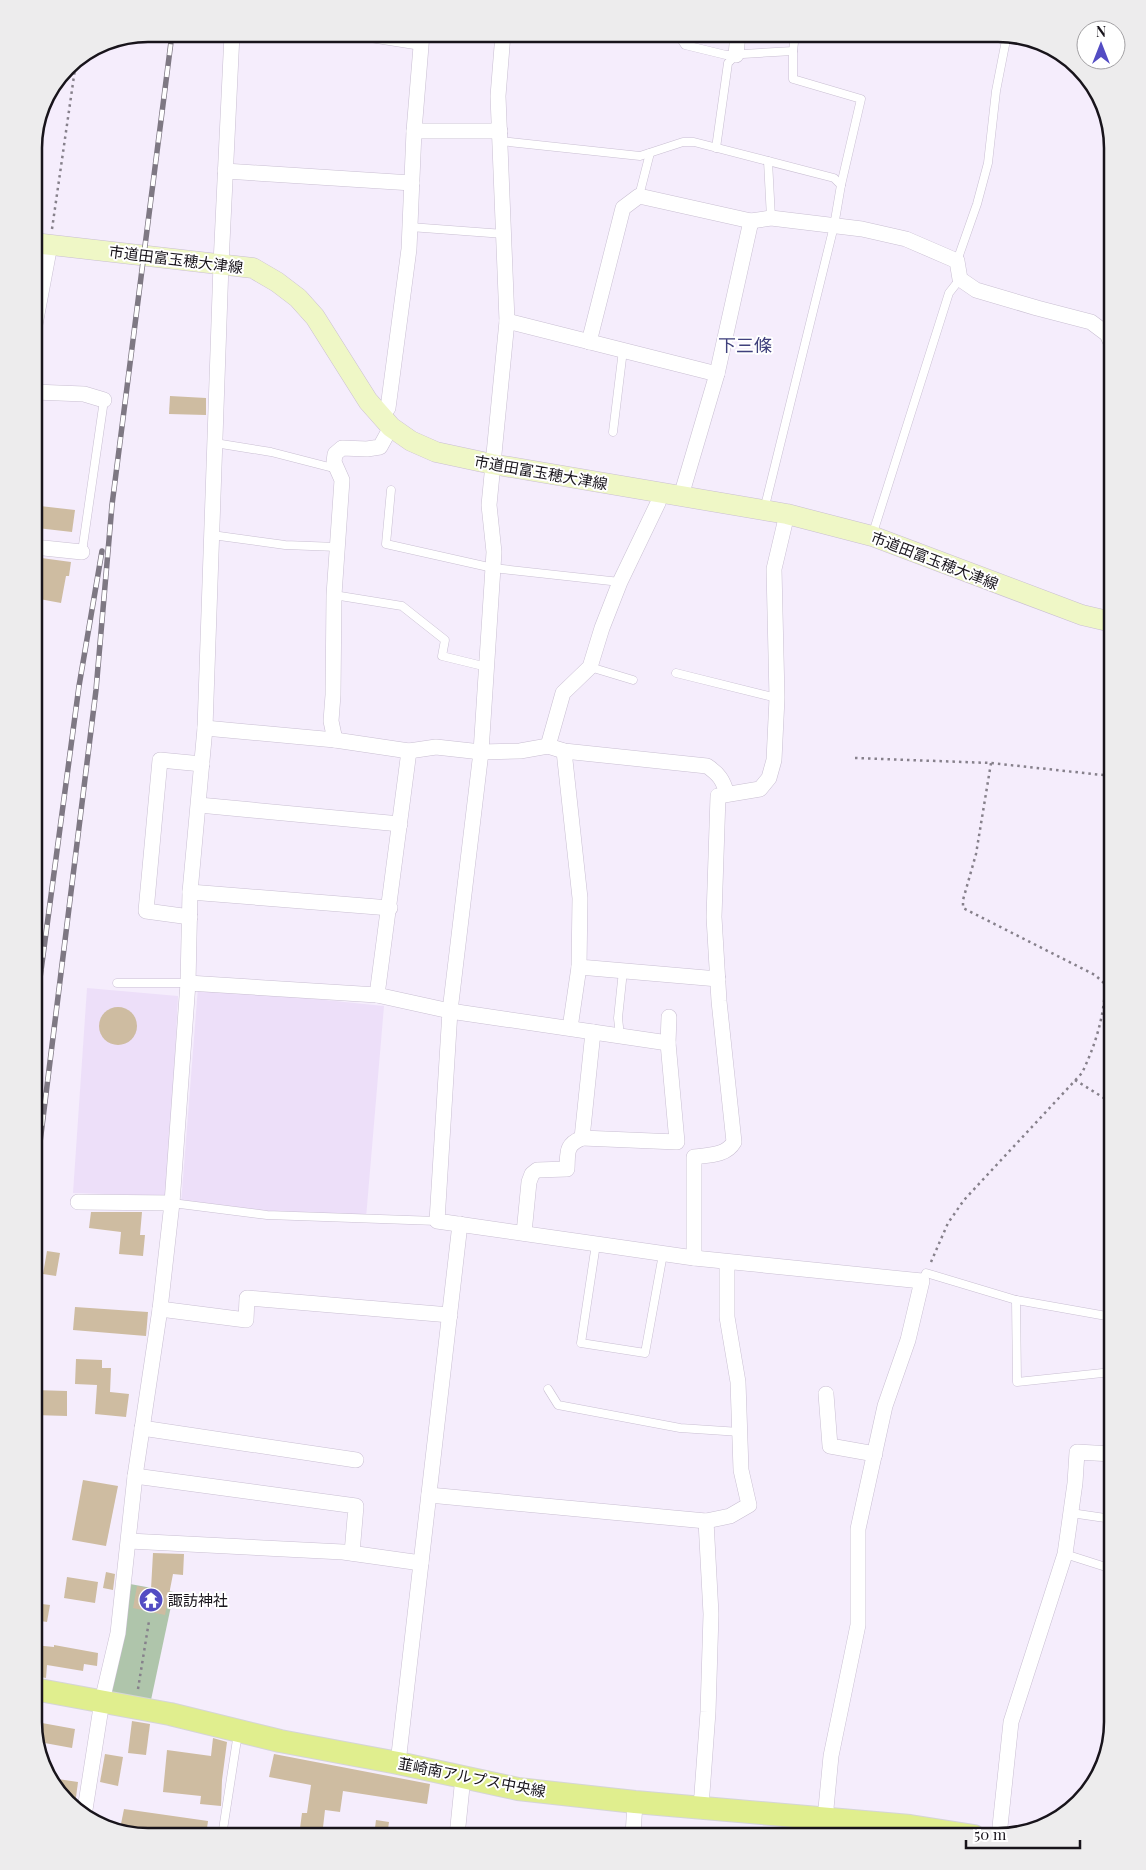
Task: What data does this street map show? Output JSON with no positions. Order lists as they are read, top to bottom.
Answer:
{
  "streets": {
    "main road": ["韮崎南アルプス中央線"],
    "street": ["市道田富玉穂大津線"]
  },
  "districts": ["下三條"],
  "places": {
    "temple": ["諏訪神社"]
  },
  "scale_bar": "50 m",
  "north": "top"
}
